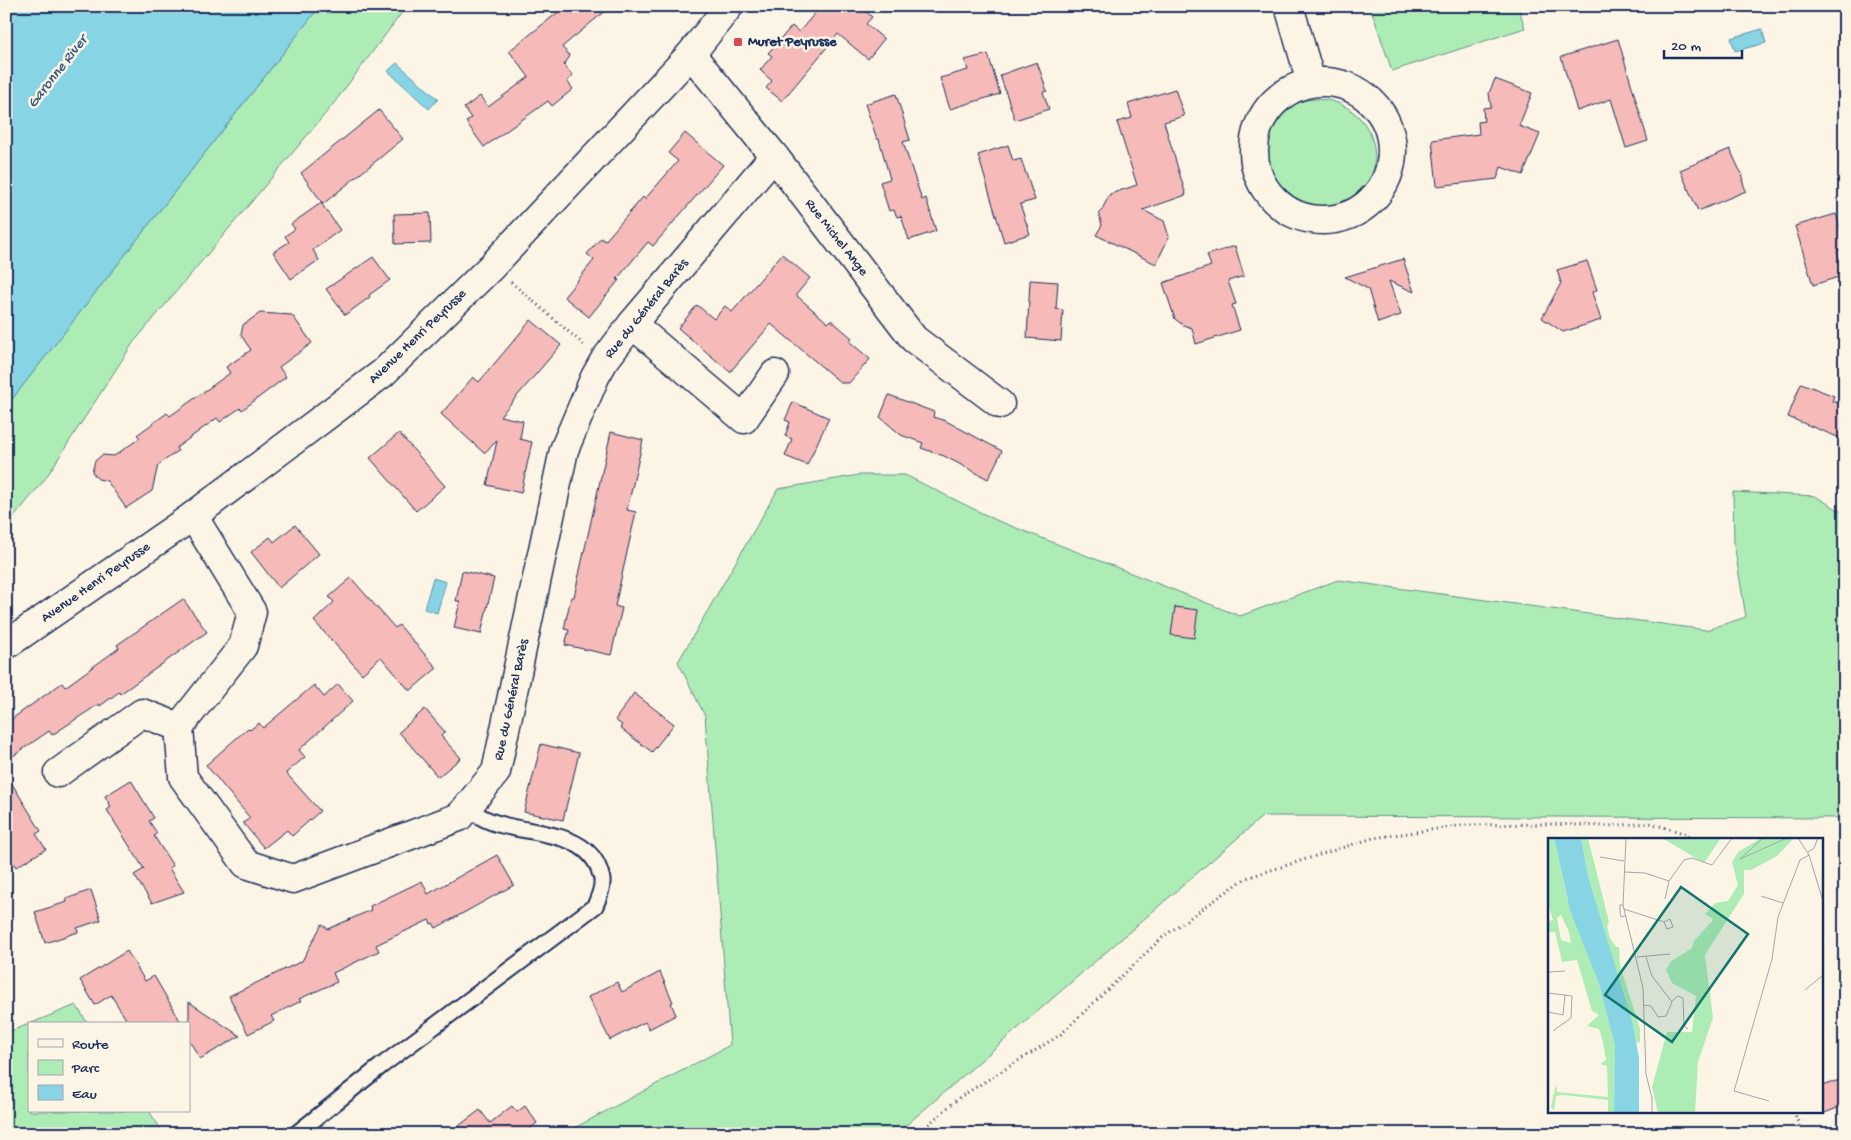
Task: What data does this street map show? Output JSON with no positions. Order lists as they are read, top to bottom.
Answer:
{
  "streets": {
    "street": ["Rue Michel Ange", "Rue du Général Barès", "Avenue Henri Peyrusse"]
  },
  "crossings": [
    ["Rue Michel Ange", "Rue du Général Barès"],
    ["Rue Michel Ange", "Avenue Henri Peyrusse"]
  ],
  "water": ["Garonne River"],
  "places": {
    "transit": ["Muret Peyrusse"]
  },
  "legend": ["Route", "Parc", "Eau"],
  "scale_bar": "20 m"
}
